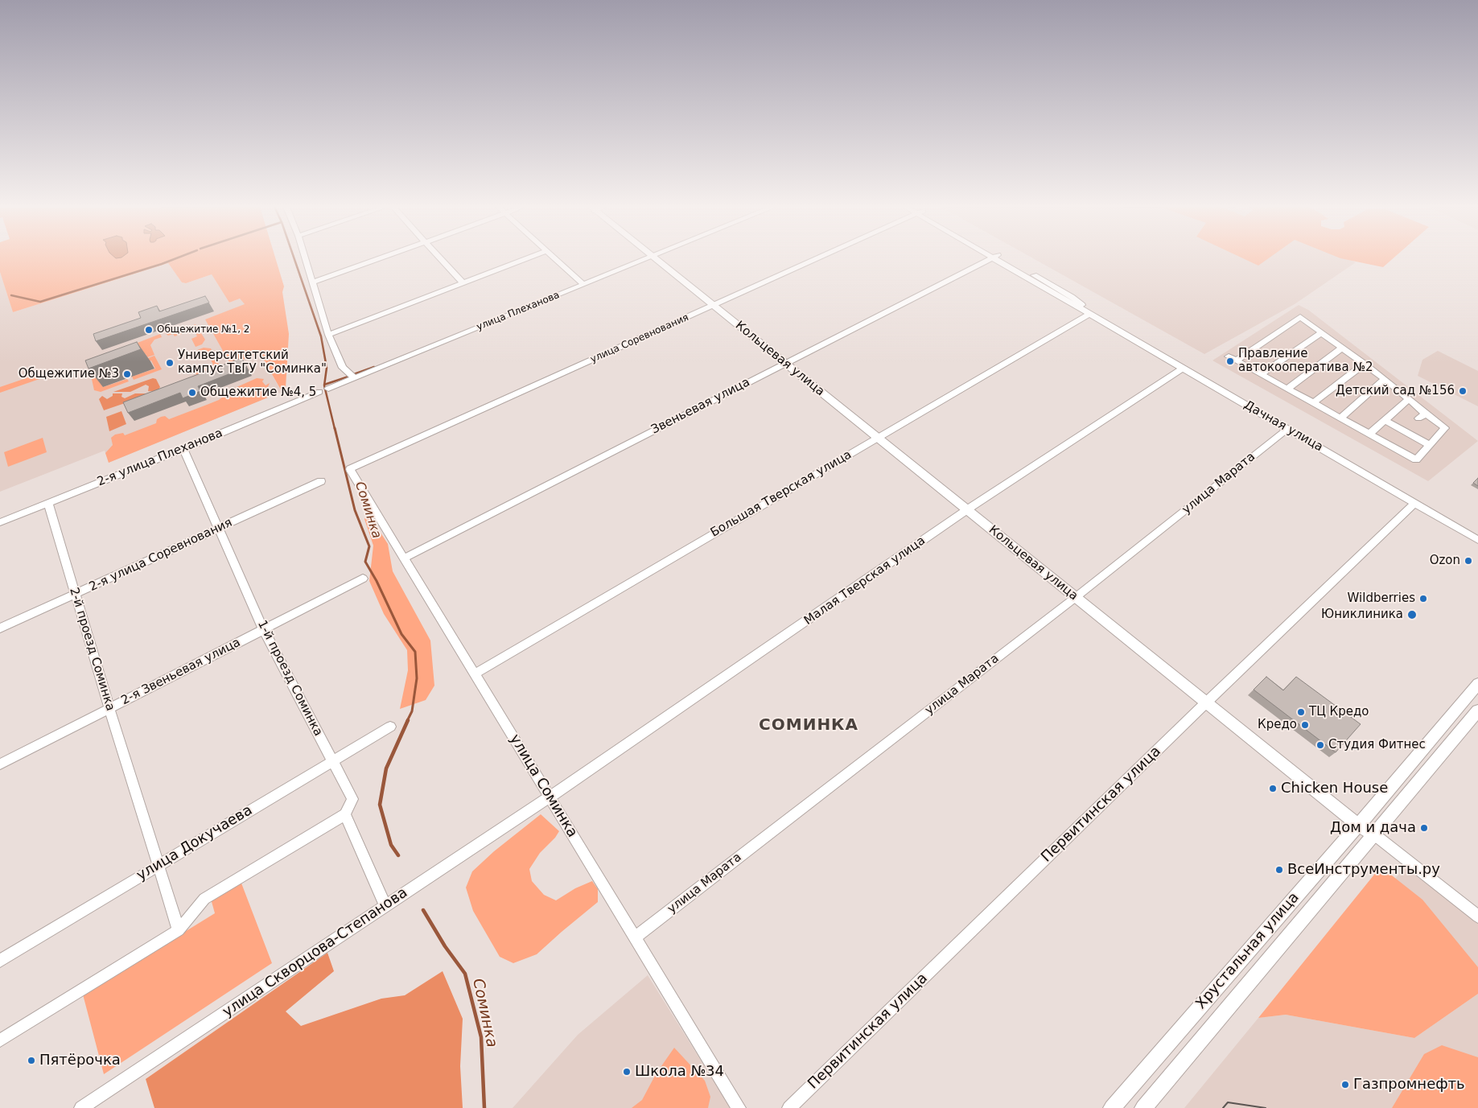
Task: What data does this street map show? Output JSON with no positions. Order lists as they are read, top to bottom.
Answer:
{
  "streets": {
    "main road": ["Кольцевая улица", "Хрустальная улица"],
    "street": [
      "улица Плеханова",
      "улица Соревнования",
      "Звеньевая улица",
      "Дачная улица",
      "2-я улица Плеханова",
      "улица Марата",
      "Большая Тверская улица",
      "2-я улица Соревнования",
      "Малая Тверская улица",
      "2-й проезд Соминка",
      "2-я Звеньевая улица",
      "1-й проезд Соминка",
      "улица Соминка",
      "Первитинская улица",
      "улица Докучаева",
      "улица Скворцова-Степанова"
    ]
  },
  "crossings": [
    ["улица Соревнования", "Кольцевая улица"],
    ["улица Соревнования", "улица Соминка"],
    ["Кольцевая улица", "Звеньевая улица"],
    ["Кольцевая улица", "улица Марата"],
    ["Кольцевая улица", "Большая Тверская улица"],
    ["Кольцевая улица", "Малая Тверская улица"],
    ["Кольцевая улица", "Первитинская улица"],
    ["Кольцевая улица", "Хрустальная улица"],
    ["Звеньевая улица", "улица Соминка"],
    ["Дачная улица", "улица Марата"],
    ["Дачная улица", "Большая Тверская улица"],
    ["Дачная улица", "Малая Тверская улица"],
    ["Дачная улица", "Первитинская улица"],
    ["2-я улица Плеханова", "2-й проезд Соминка"],
    ["2-я улица Плеханова", "1-й проезд Соминка"],
    ["улица Марата", "улица Соминка"],
    ["Большая Тверская улица", "улица Соминка"],
    ["2-я улица Соревнования", "2-й проезд Соминка"],
    ["2-я улица Соревнования", "1-й проезд Соминка"],
    ["Малая Тверская улица", "улица Соминка"],
    ["Малая Тверская улица", "улица Скворцова-Степанова"],
    ["2-й проезд Соминка", "2-я Звеньевая улица"],
    ["2-й проезд Соминка", "улица Докучаева"],
    ["2-я Звеньевая улица", "1-й проезд Соминка"],
    ["1-й проезд Соминка", "улица Докучаева"],
    ["улица Соминка", "улица Скворцова-Степанова"]
  ],
  "districts": ["СОМИНКА"],
  "water": ["Соминка"],
  "places": [
    "Общежитие №1, 2",
    "Правление автокооператива №2",
    "Университетский кампус ТвГУ \"Соминка\"",
    "Общежитие №3",
    "Детский сад №156",
    "Общежитие №4, 5",
    "Ozon",
    "Wildberries",
    "Юниклиника",
    "ТЦ Кредо",
    "Кредо",
    "Студия Фитнес",
    "Chicken House",
    "Дом и дача",
    "ВсеИнструменты.ру",
    "Пятёрочка",
    "Школа №34",
    "Газпромнефть"
  ]
}
